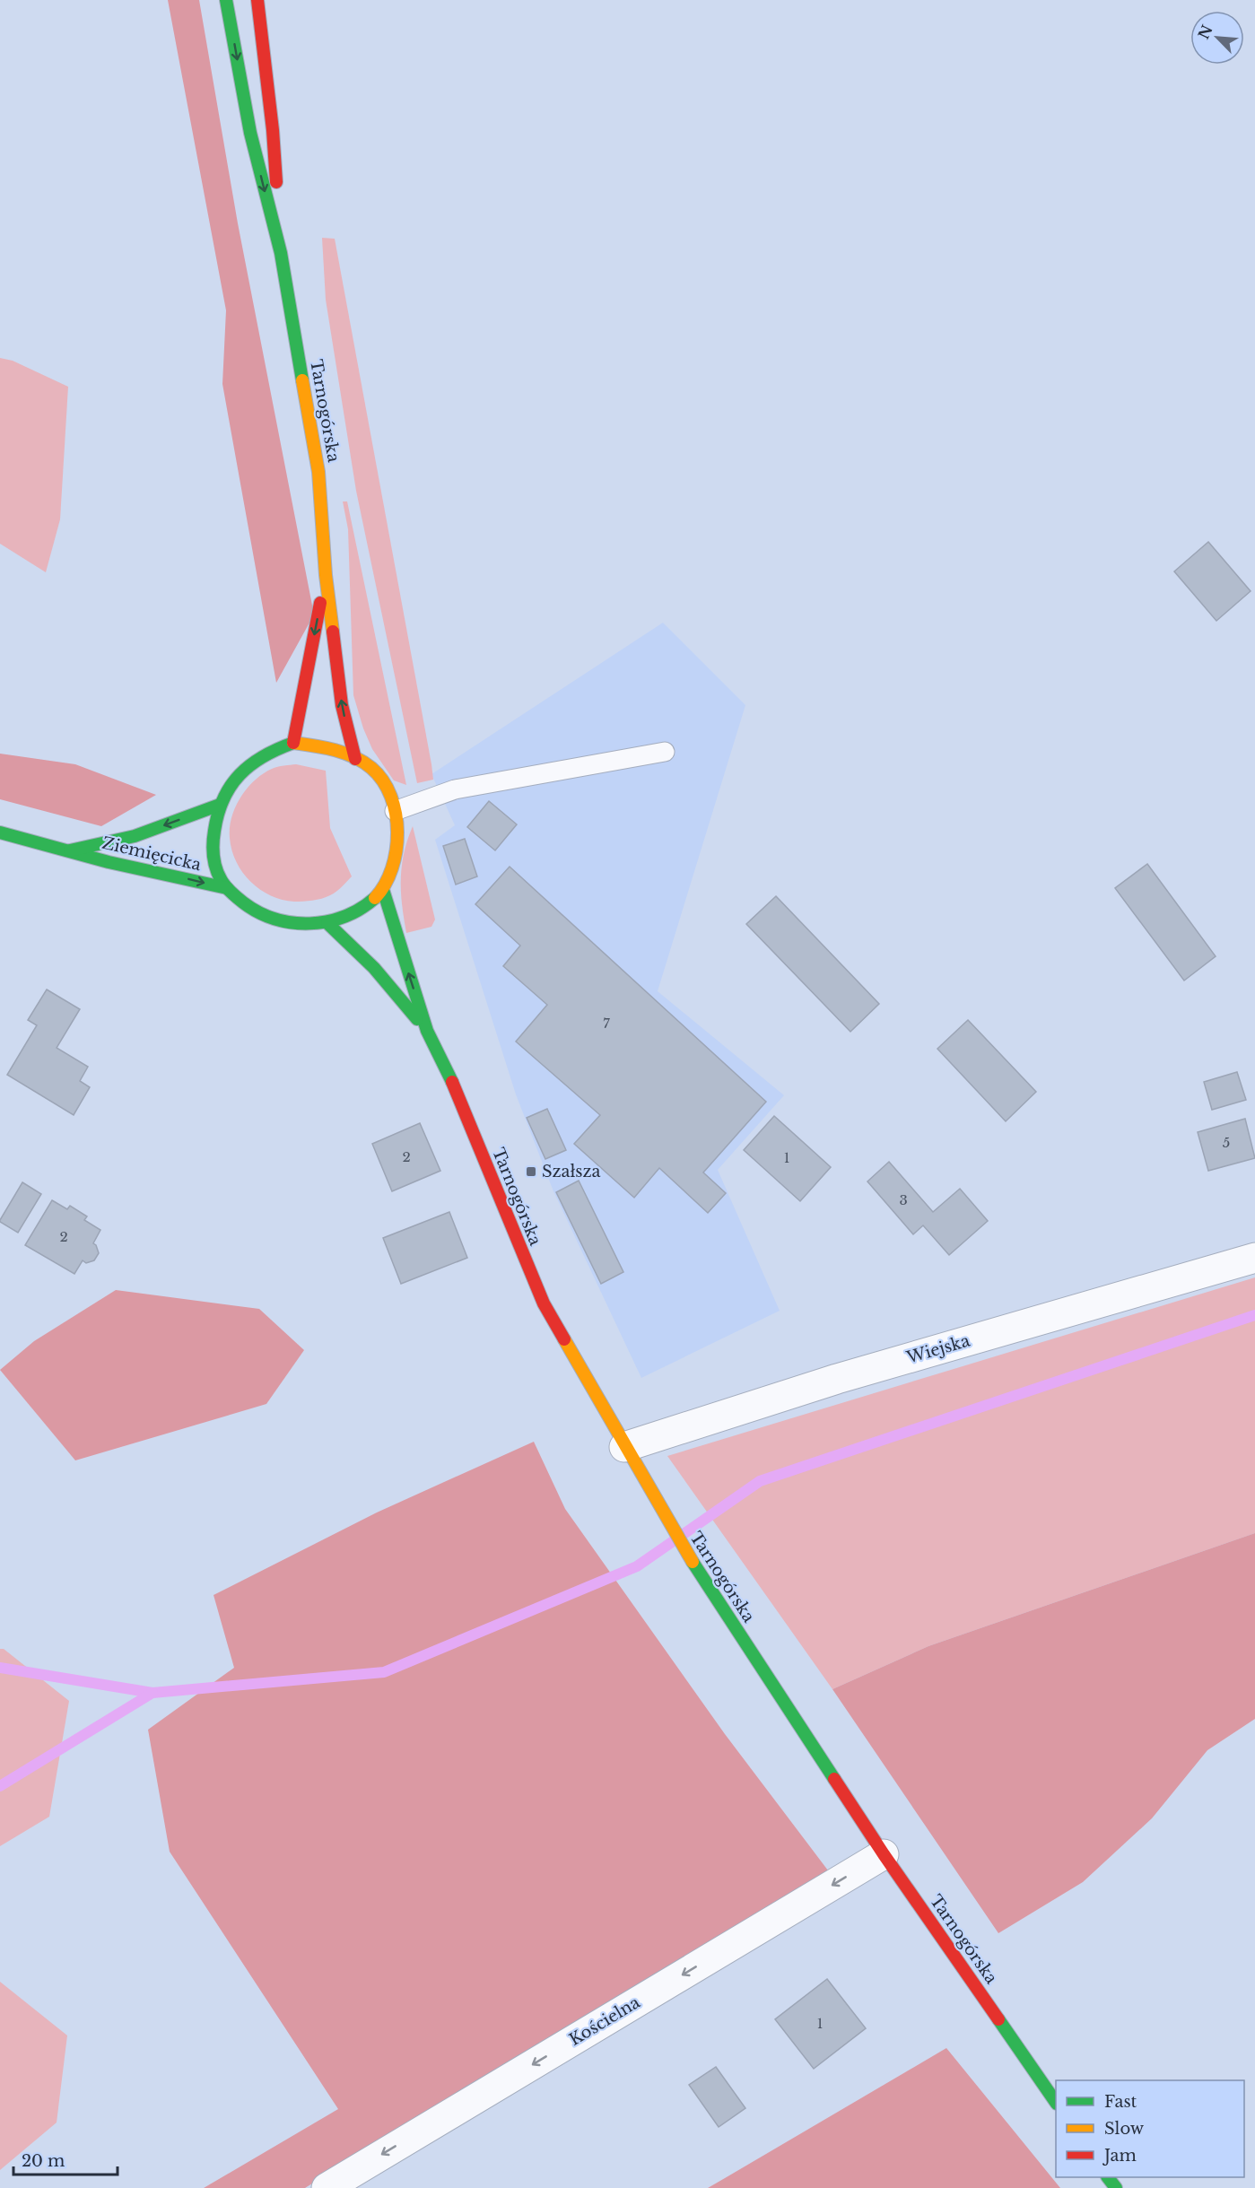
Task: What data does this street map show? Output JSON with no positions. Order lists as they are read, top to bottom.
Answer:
{
  "streets": {
    "main road": ["Tarnogórska", "Ziemięcicka"],
    "street": ["Wiejska", "Kościelna"]
  },
  "crossings": [
    ["Tarnogórska", "Ziemięcicka"],
    ["Tarnogórska", "Wiejska"],
    ["Tarnogórska", "Kościelna"]
  ],
  "one_way": ["Kościelna"],
  "places": {
    "transit": ["Szałsza"]
  },
  "house_numbers": [
    "7",
    "5",
    "2",
    "1",
    "3",
    "2",
    "1"
  ],
  "legend": ["Fast", "Slow", "Jam"],
  "scale_bar": "20 m",
  "north": "top left"
}
